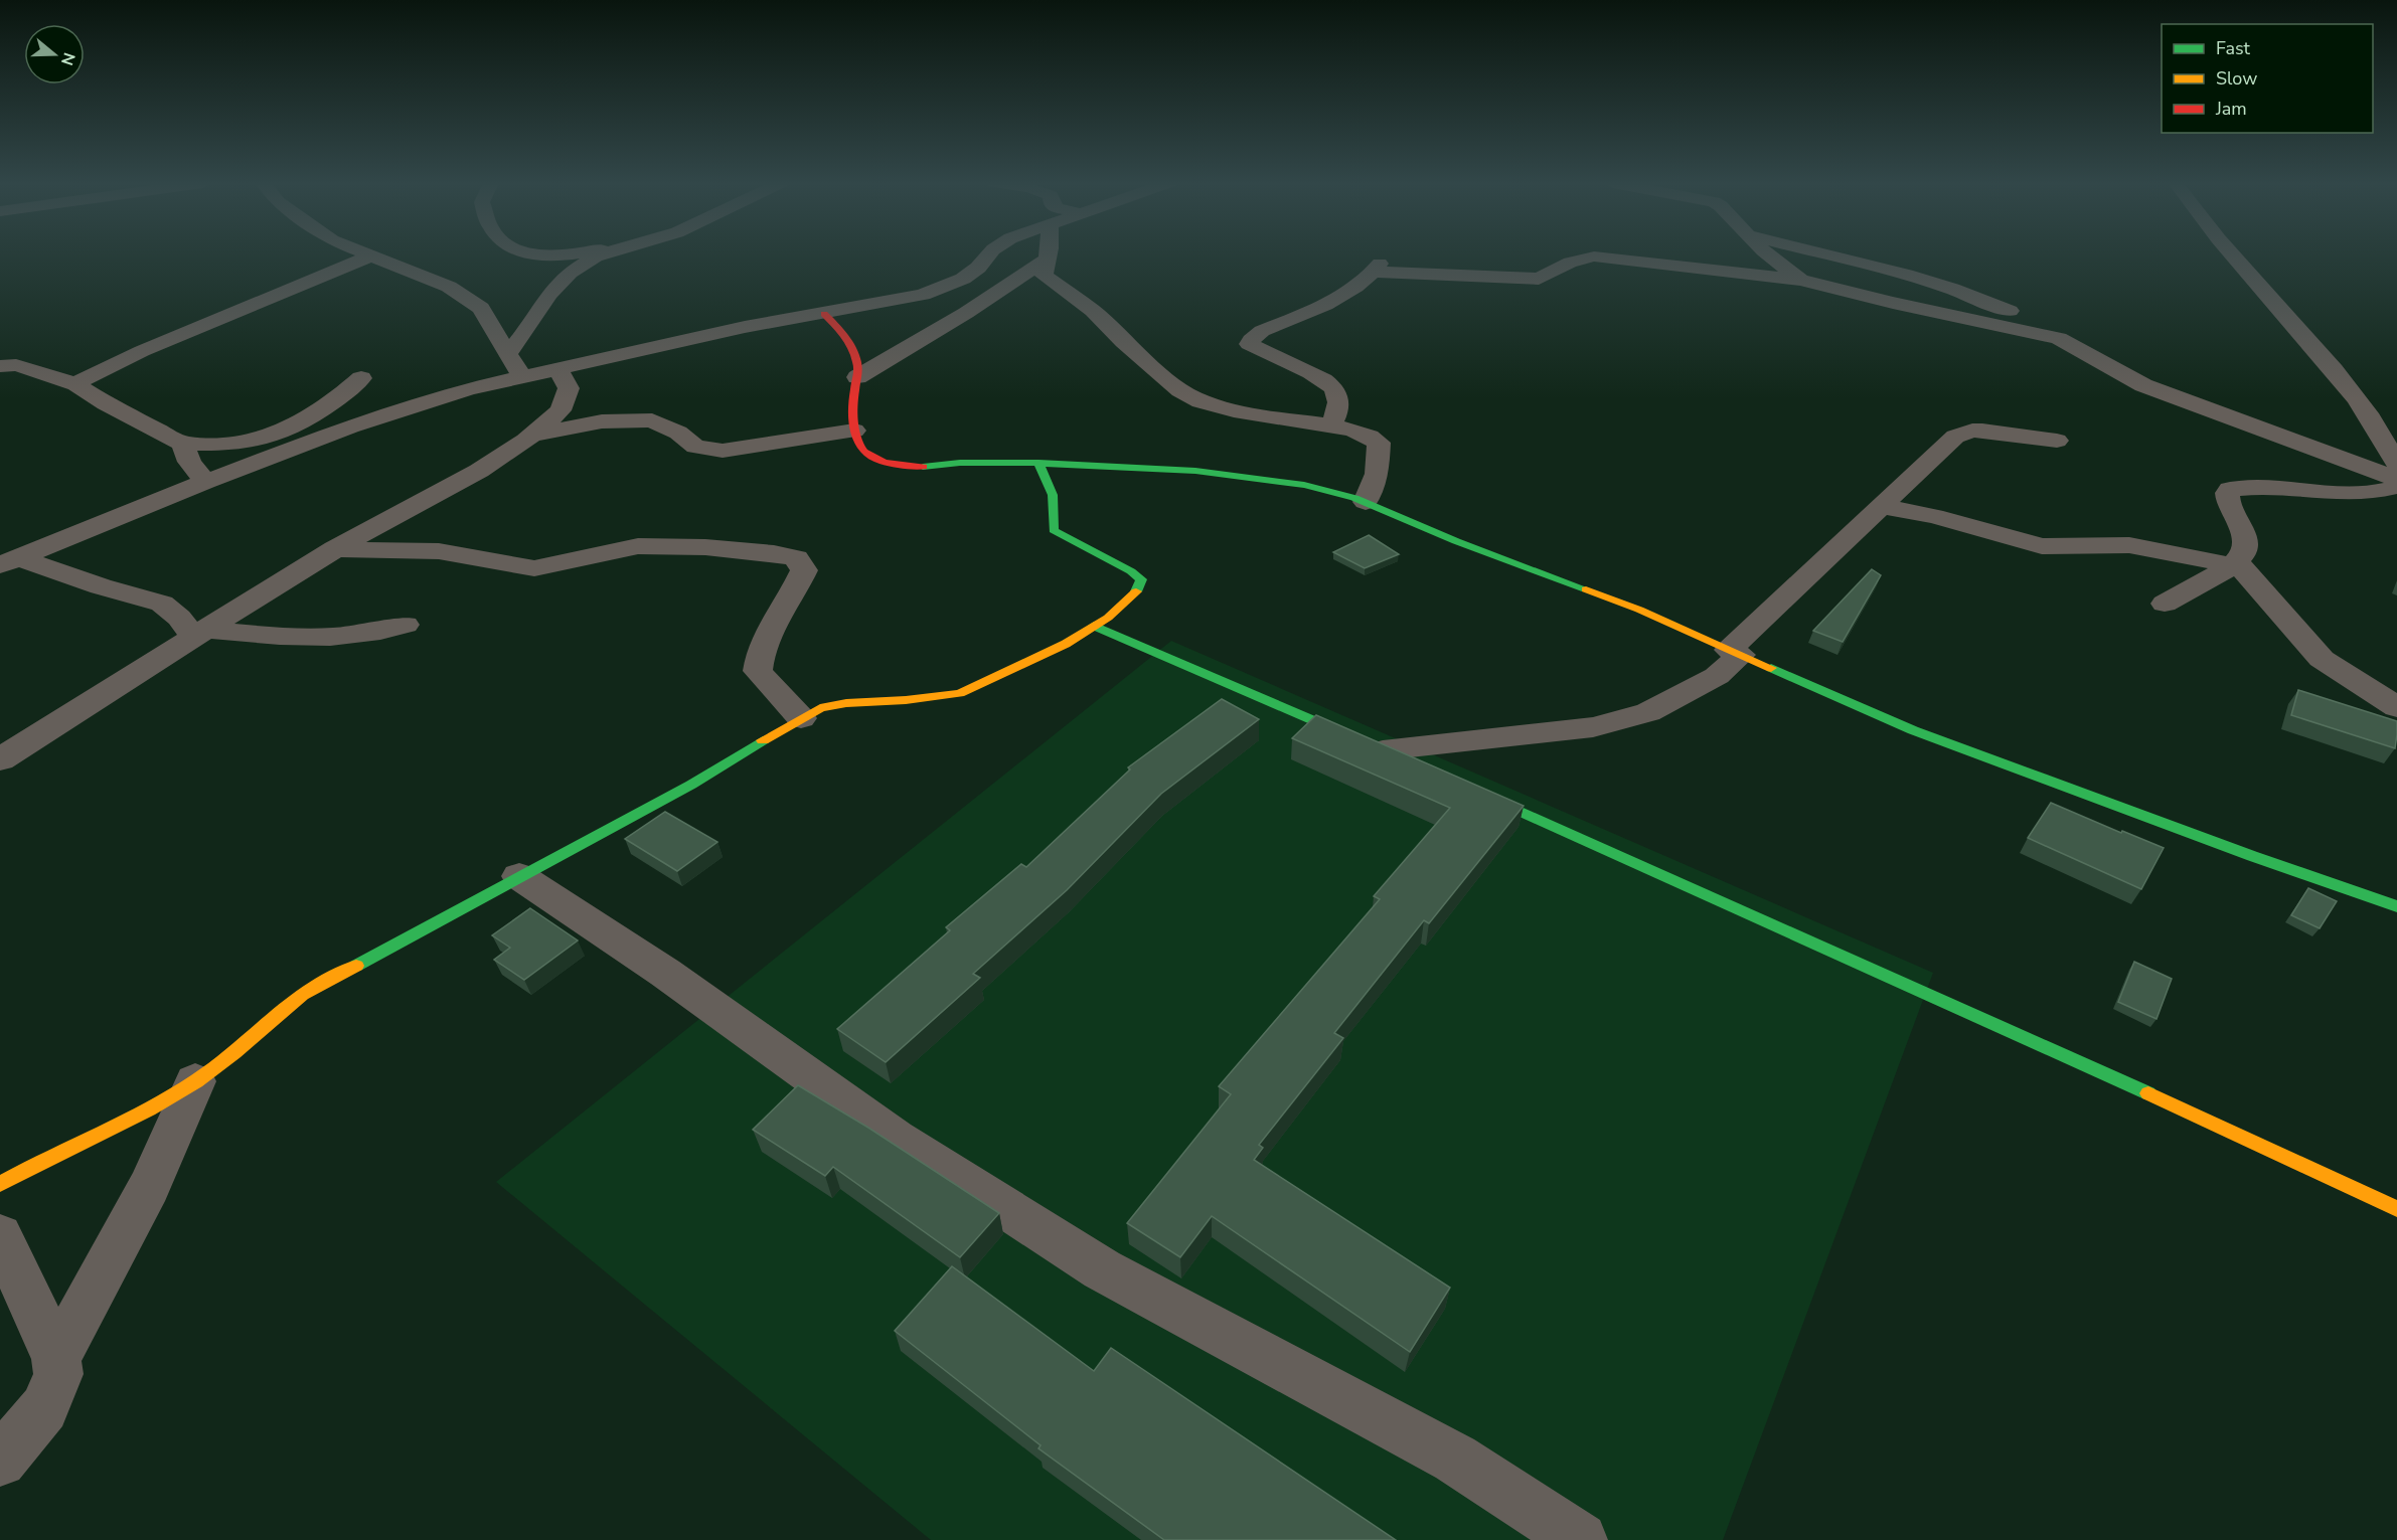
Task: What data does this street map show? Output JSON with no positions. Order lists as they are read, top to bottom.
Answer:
{
  "legend": ["Fast", "Slow", "Jam"],
  "north": "right"
}
